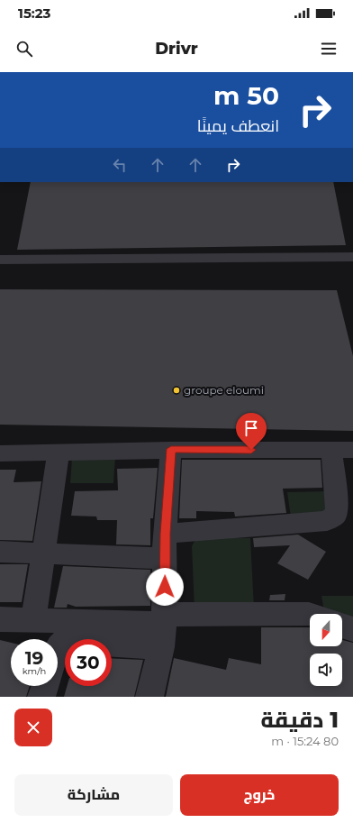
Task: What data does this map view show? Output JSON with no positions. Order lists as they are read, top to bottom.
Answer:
{
  "places": ["groupe eloumi"],
  "north": "bottom",
  "page": {
    "status": "15:23",
    "header": "Drivr",
    "turn": ["50 m", "انعطف يمينًا"],
    "speed": "19 km/h",
    "limit": "30",
    "heading": ["1 دقيقة", "80 m · 15:24"],
    "buttons": ["خروج", "مشاركة"]
  }
}
